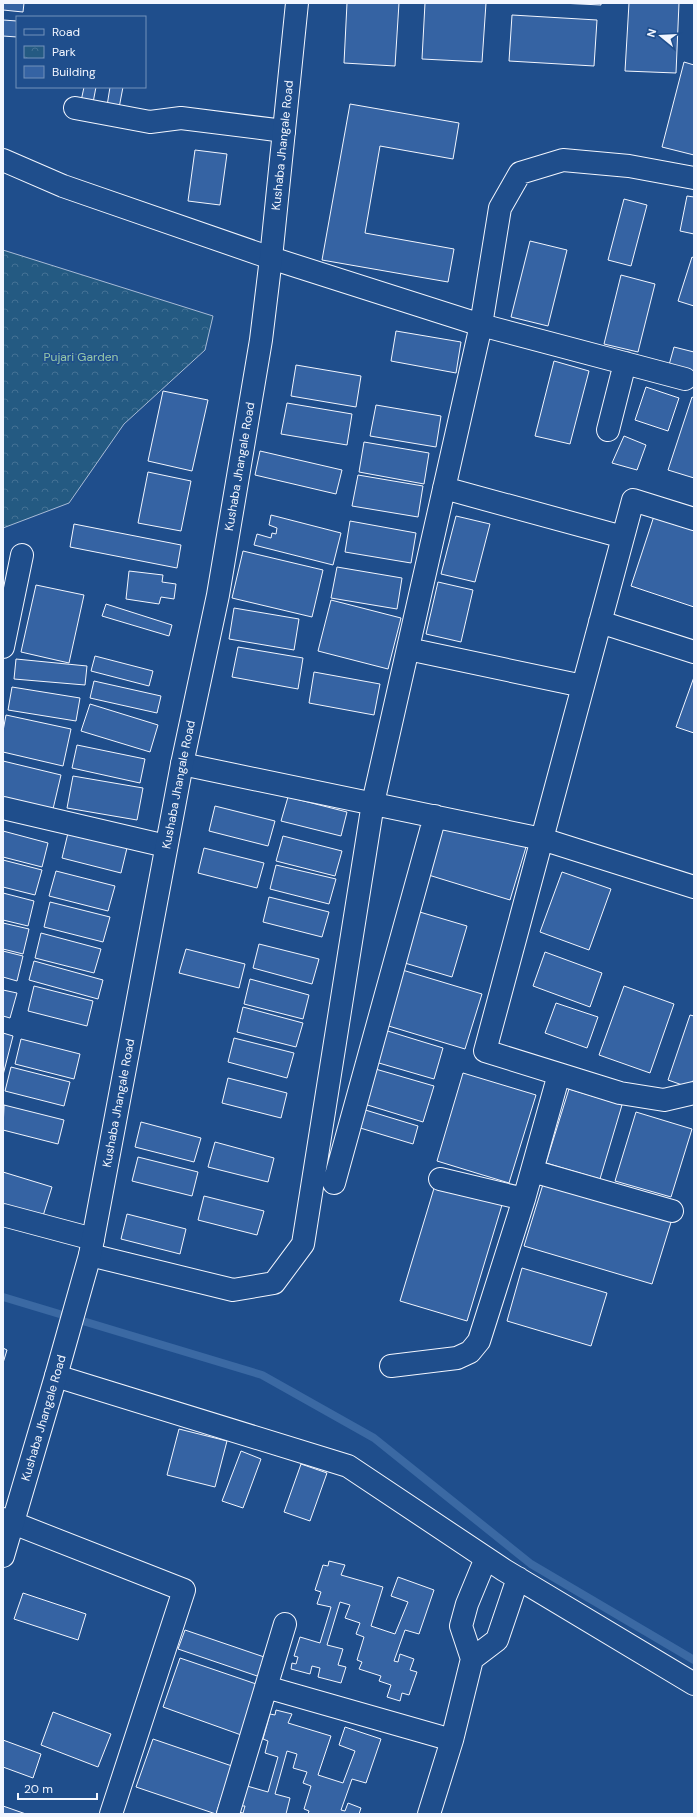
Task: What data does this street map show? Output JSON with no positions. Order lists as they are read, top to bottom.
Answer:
{
  "streets": {
    "street": ["Kushaba Jhangale Road"]
  },
  "parks": ["Pujari Garden"],
  "legend": ["Road", "Park", "Building"],
  "scale_bar": "20 m",
  "north": "left"
}
